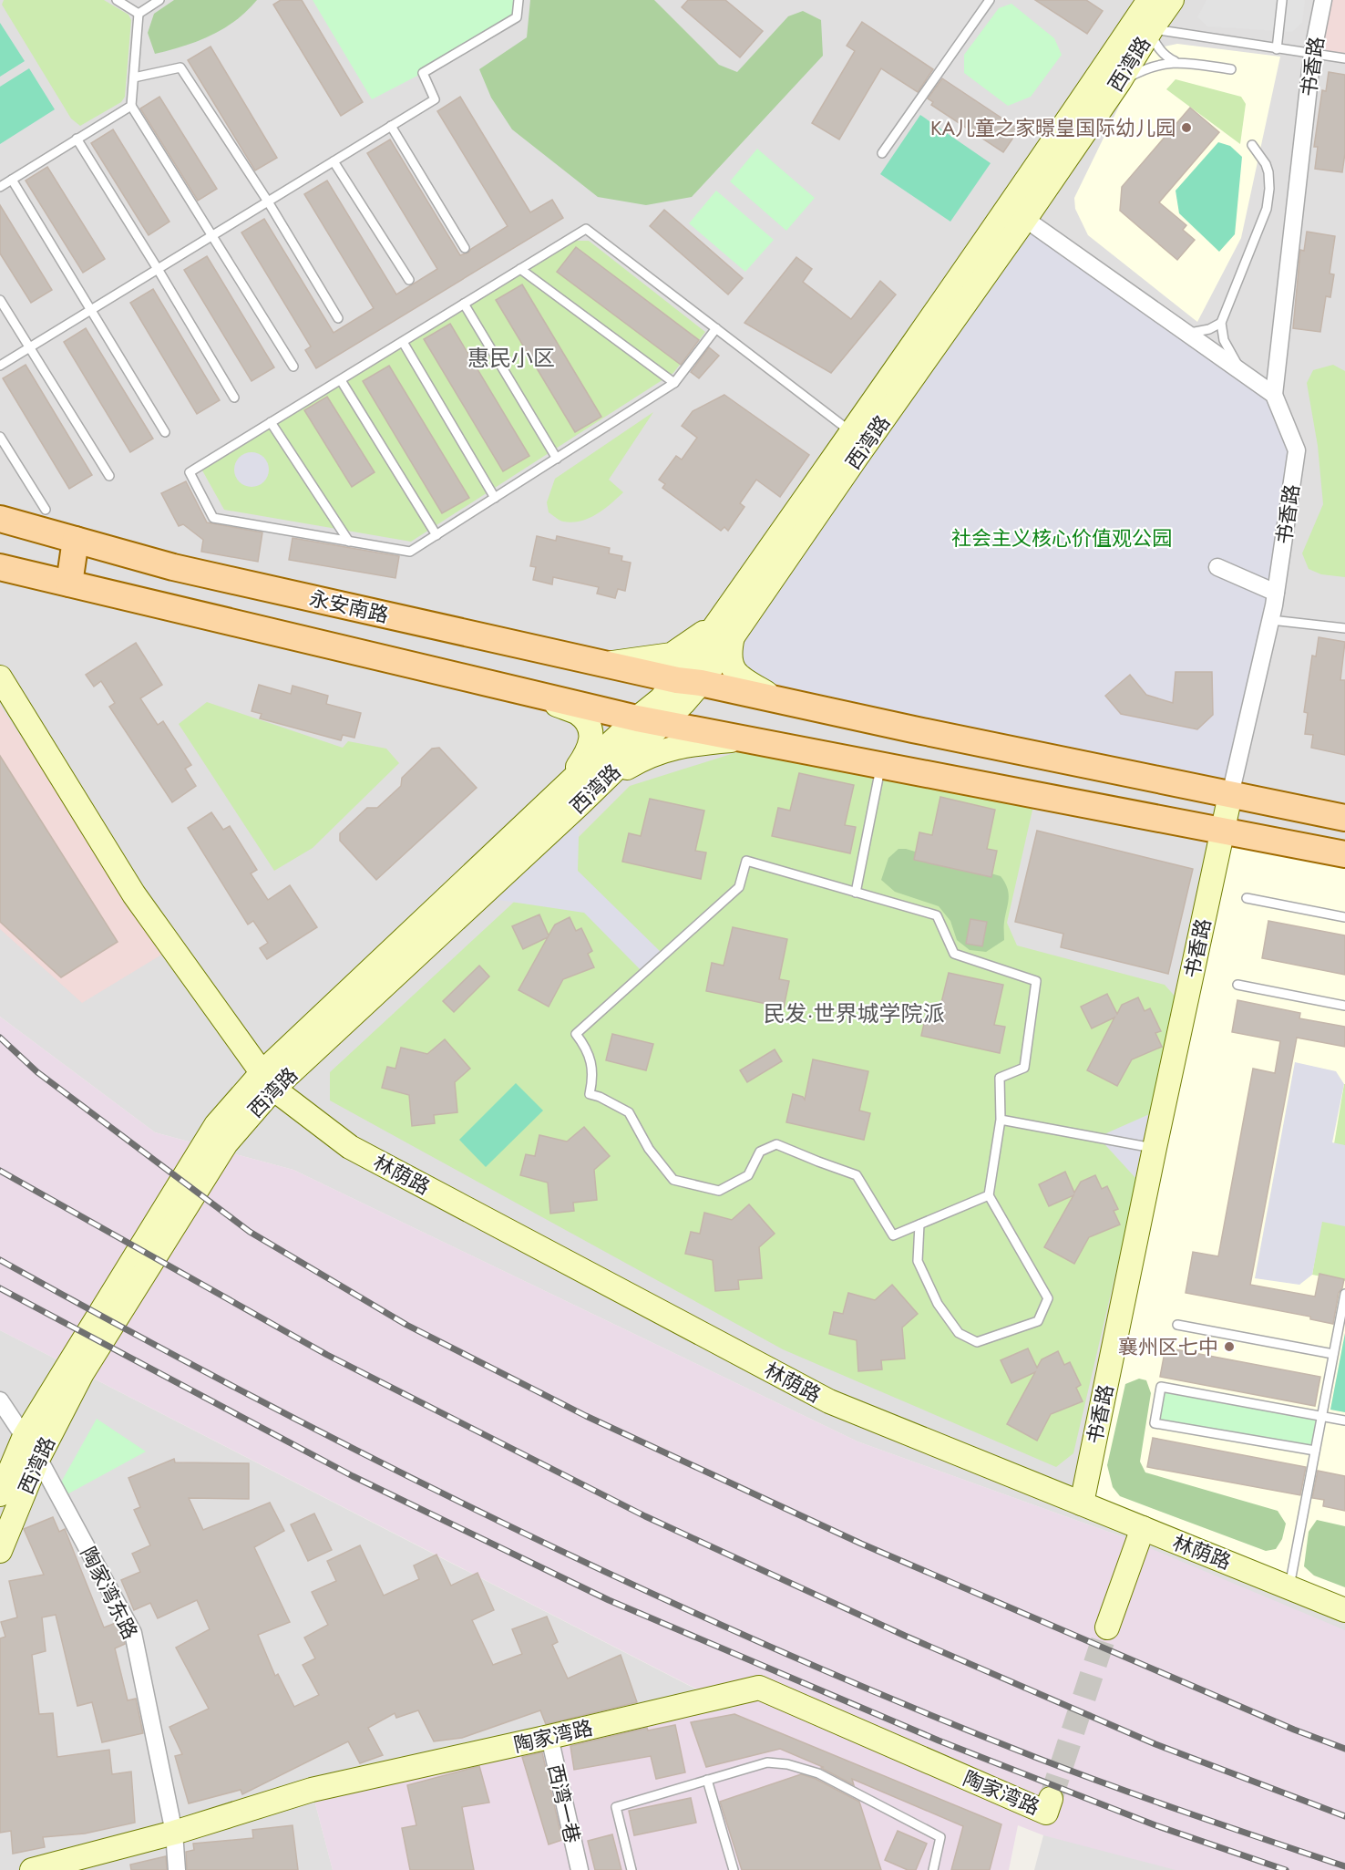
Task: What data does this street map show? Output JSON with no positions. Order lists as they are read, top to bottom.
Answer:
{
  "streets": {
    "main road": [
      "西湾路",
      "书香路",
      "永安南路",
      "林荫路",
      "陶家湾路"
    ],
    "street": ["陶家湾东路", "西湾一巷"]
  },
  "crossings": [
    ["西湾路", "永安南路"],
    ["西湾路", "林荫路"],
    ["西湾路", "陶家湾东路"],
    ["书香路", "永安南路"],
    ["书香路", "林荫路"],
    ["陶家湾东路", "陶家湾路"],
    ["陶家湾路", "西湾一巷"]
  ],
  "districts": ["惠民小区", "民发·世界城学院派"],
  "parks": ["社会主义核心价值观公园"],
  "places": ["KA儿童之家暻皇国际幼儿园", "襄州区七中"]
}
